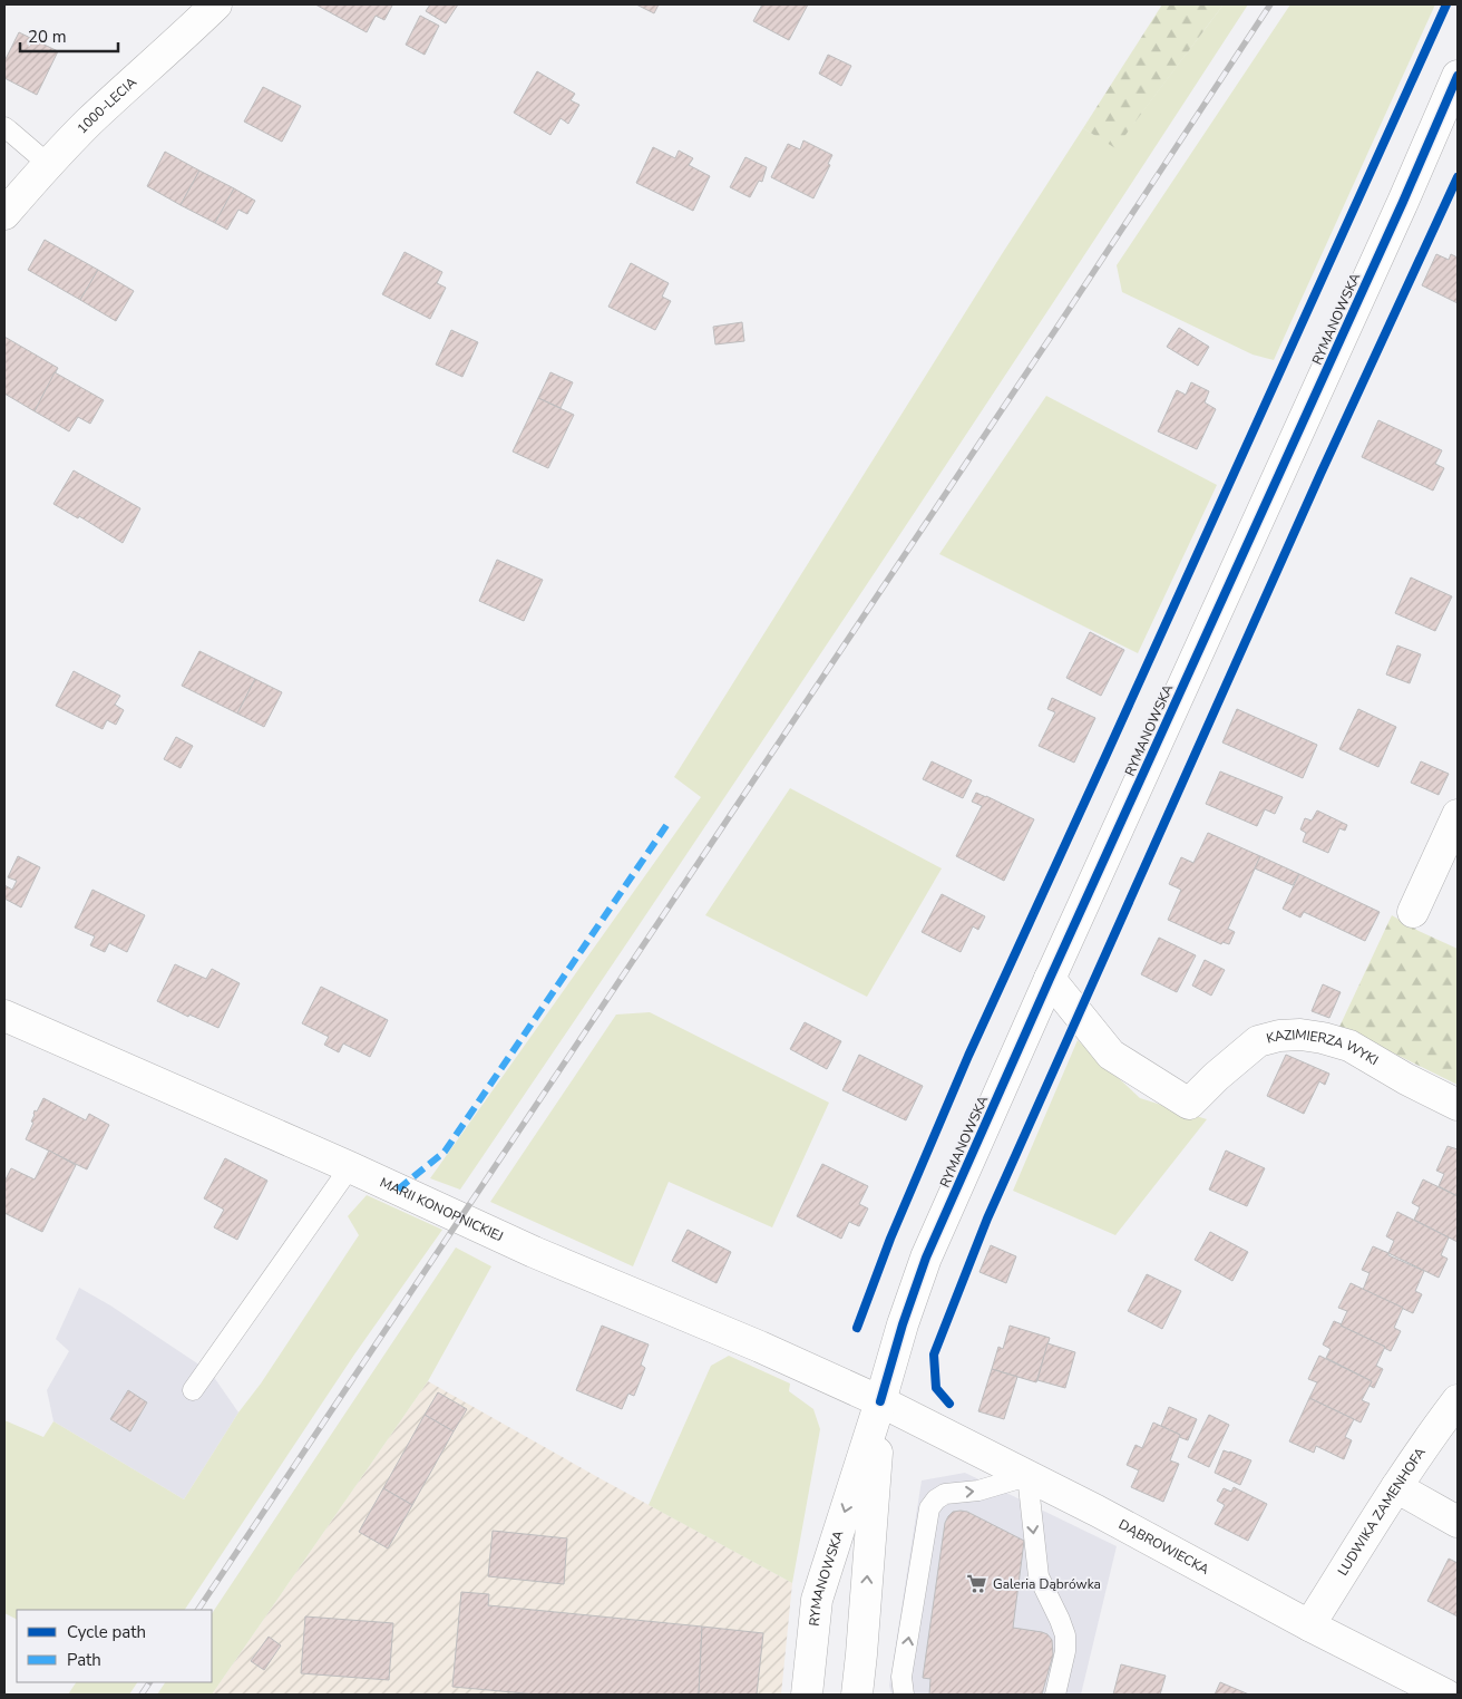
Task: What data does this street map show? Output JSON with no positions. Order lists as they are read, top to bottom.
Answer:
{
  "streets": {
    "street": [
      "1000-LECIA",
      "RYMANOWSKA",
      "KAZIMIERZA WYKI",
      "MARII KONOPNICKIEJ",
      "LUDWIKA ZAMENHOFA",
      "DĄBROWIECKA"
    ]
  },
  "crossings": [
    ["RYMANOWSKA", "KAZIMIERZA WYKI"],
    ["RYMANOWSKA", "MARII KONOPNICKIEJ"],
    ["RYMANOWSKA", "DĄBROWIECKA"],
    ["MARII KONOPNICKIEJ", "DĄBROWIECKA"],
    ["LUDWIKA ZAMENHOFA", "DĄBROWIECKA"]
  ],
  "places": {
    "supermarket": ["Galeria Dąbrówka"]
  },
  "legend": ["Cycle path", "Path"],
  "scale_bar": "20 m"
}
